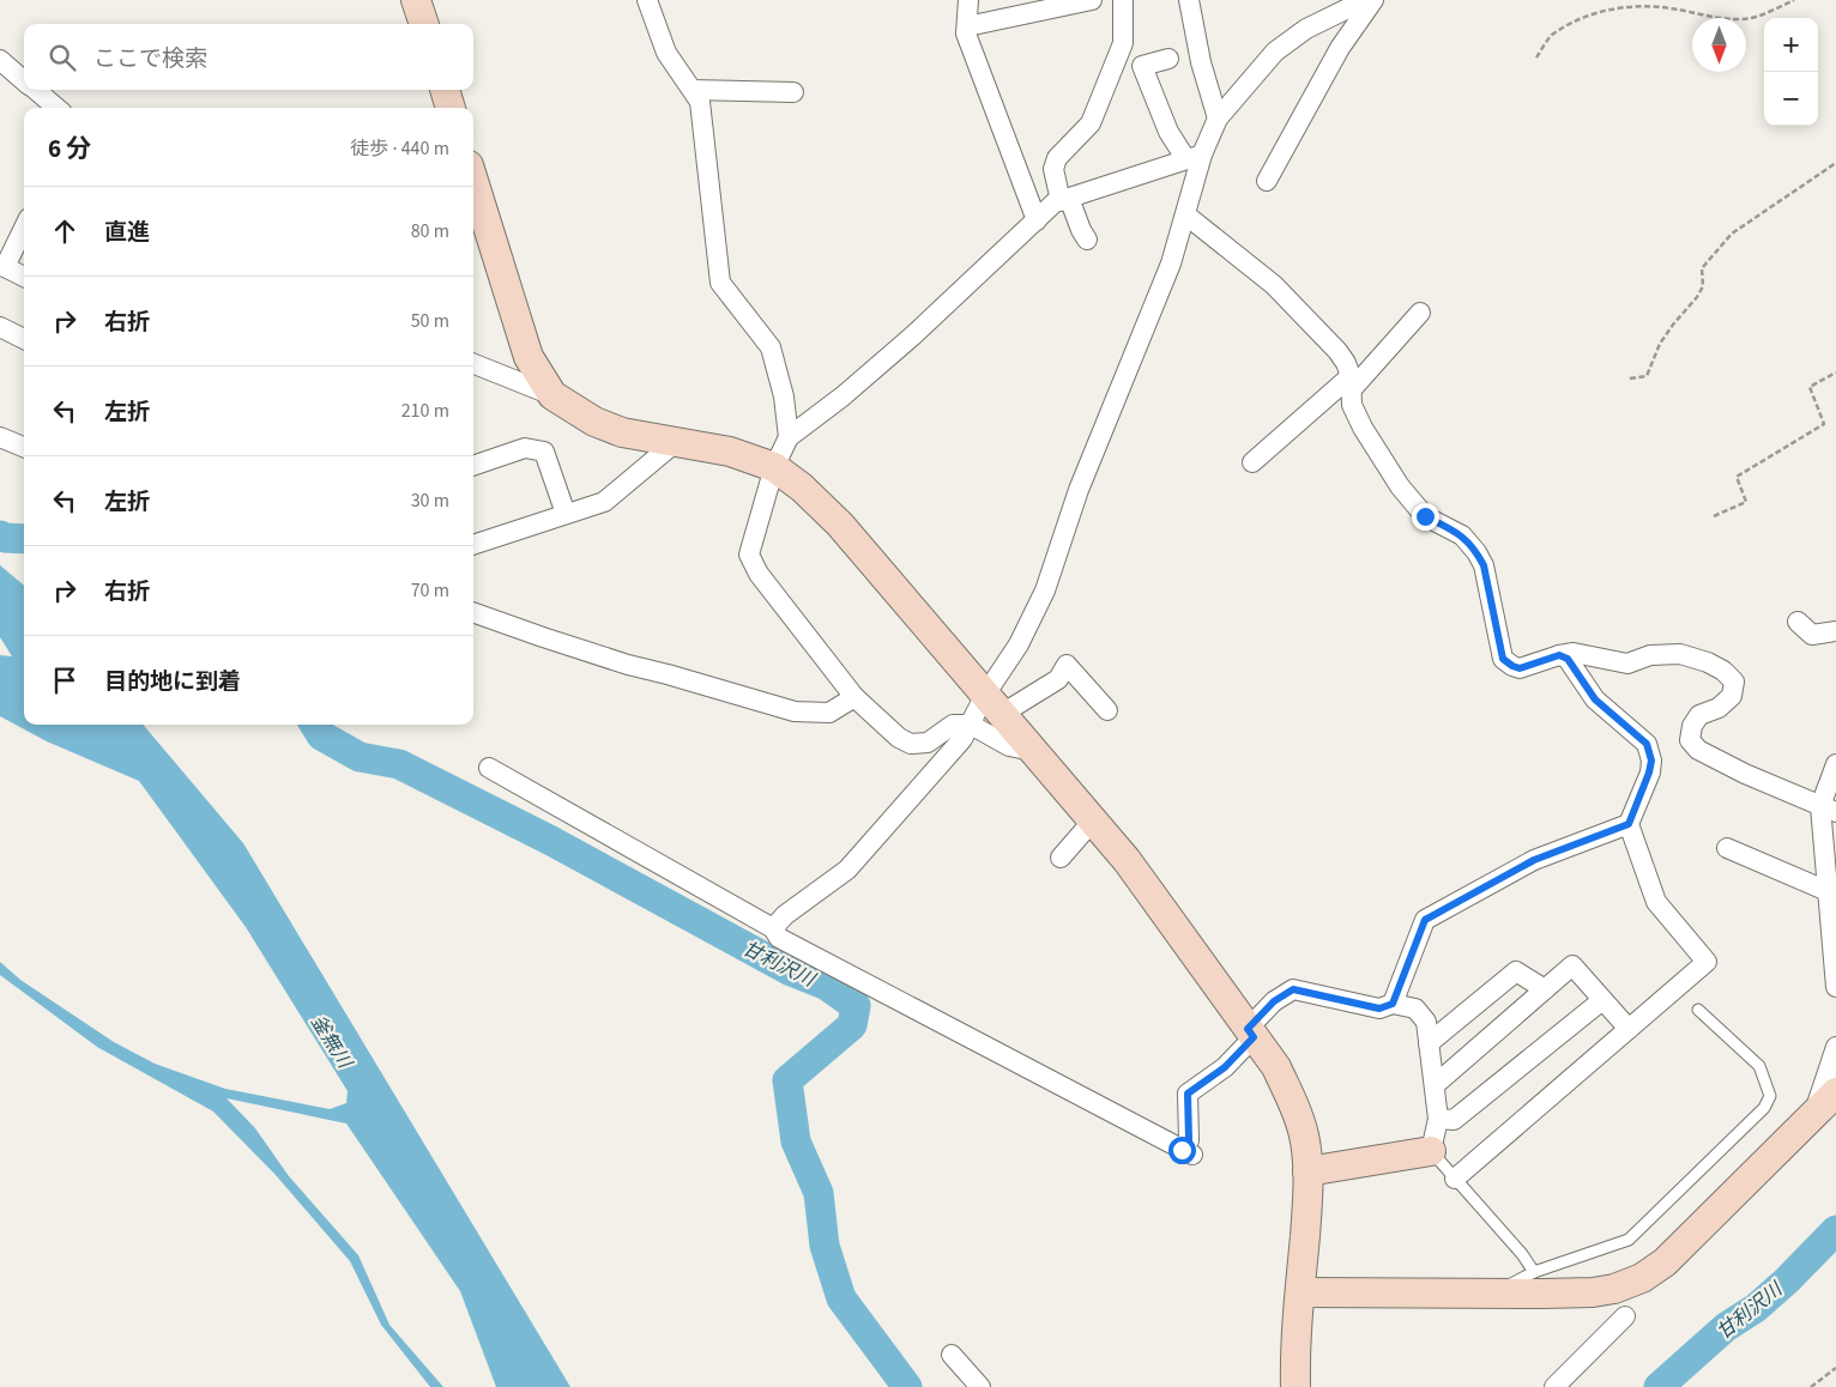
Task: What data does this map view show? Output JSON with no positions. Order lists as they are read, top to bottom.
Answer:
{
  "water": ["甘利沢川", "釜無川"],
  "north": "bottom",
  "page": {
    "map_buttons": ["+", "−"],
    "search": "ここで検索",
    "heading": ["6 分", "徒歩 · 440 m"],
    "list": [
      ["直進", "80 m"],
      ["右折", "50 m"],
      ["左折", "210 m"],
      ["左折", "30 m"],
      ["右折", "70 m"],
      "目的地に到着"
    ]
  }
}
